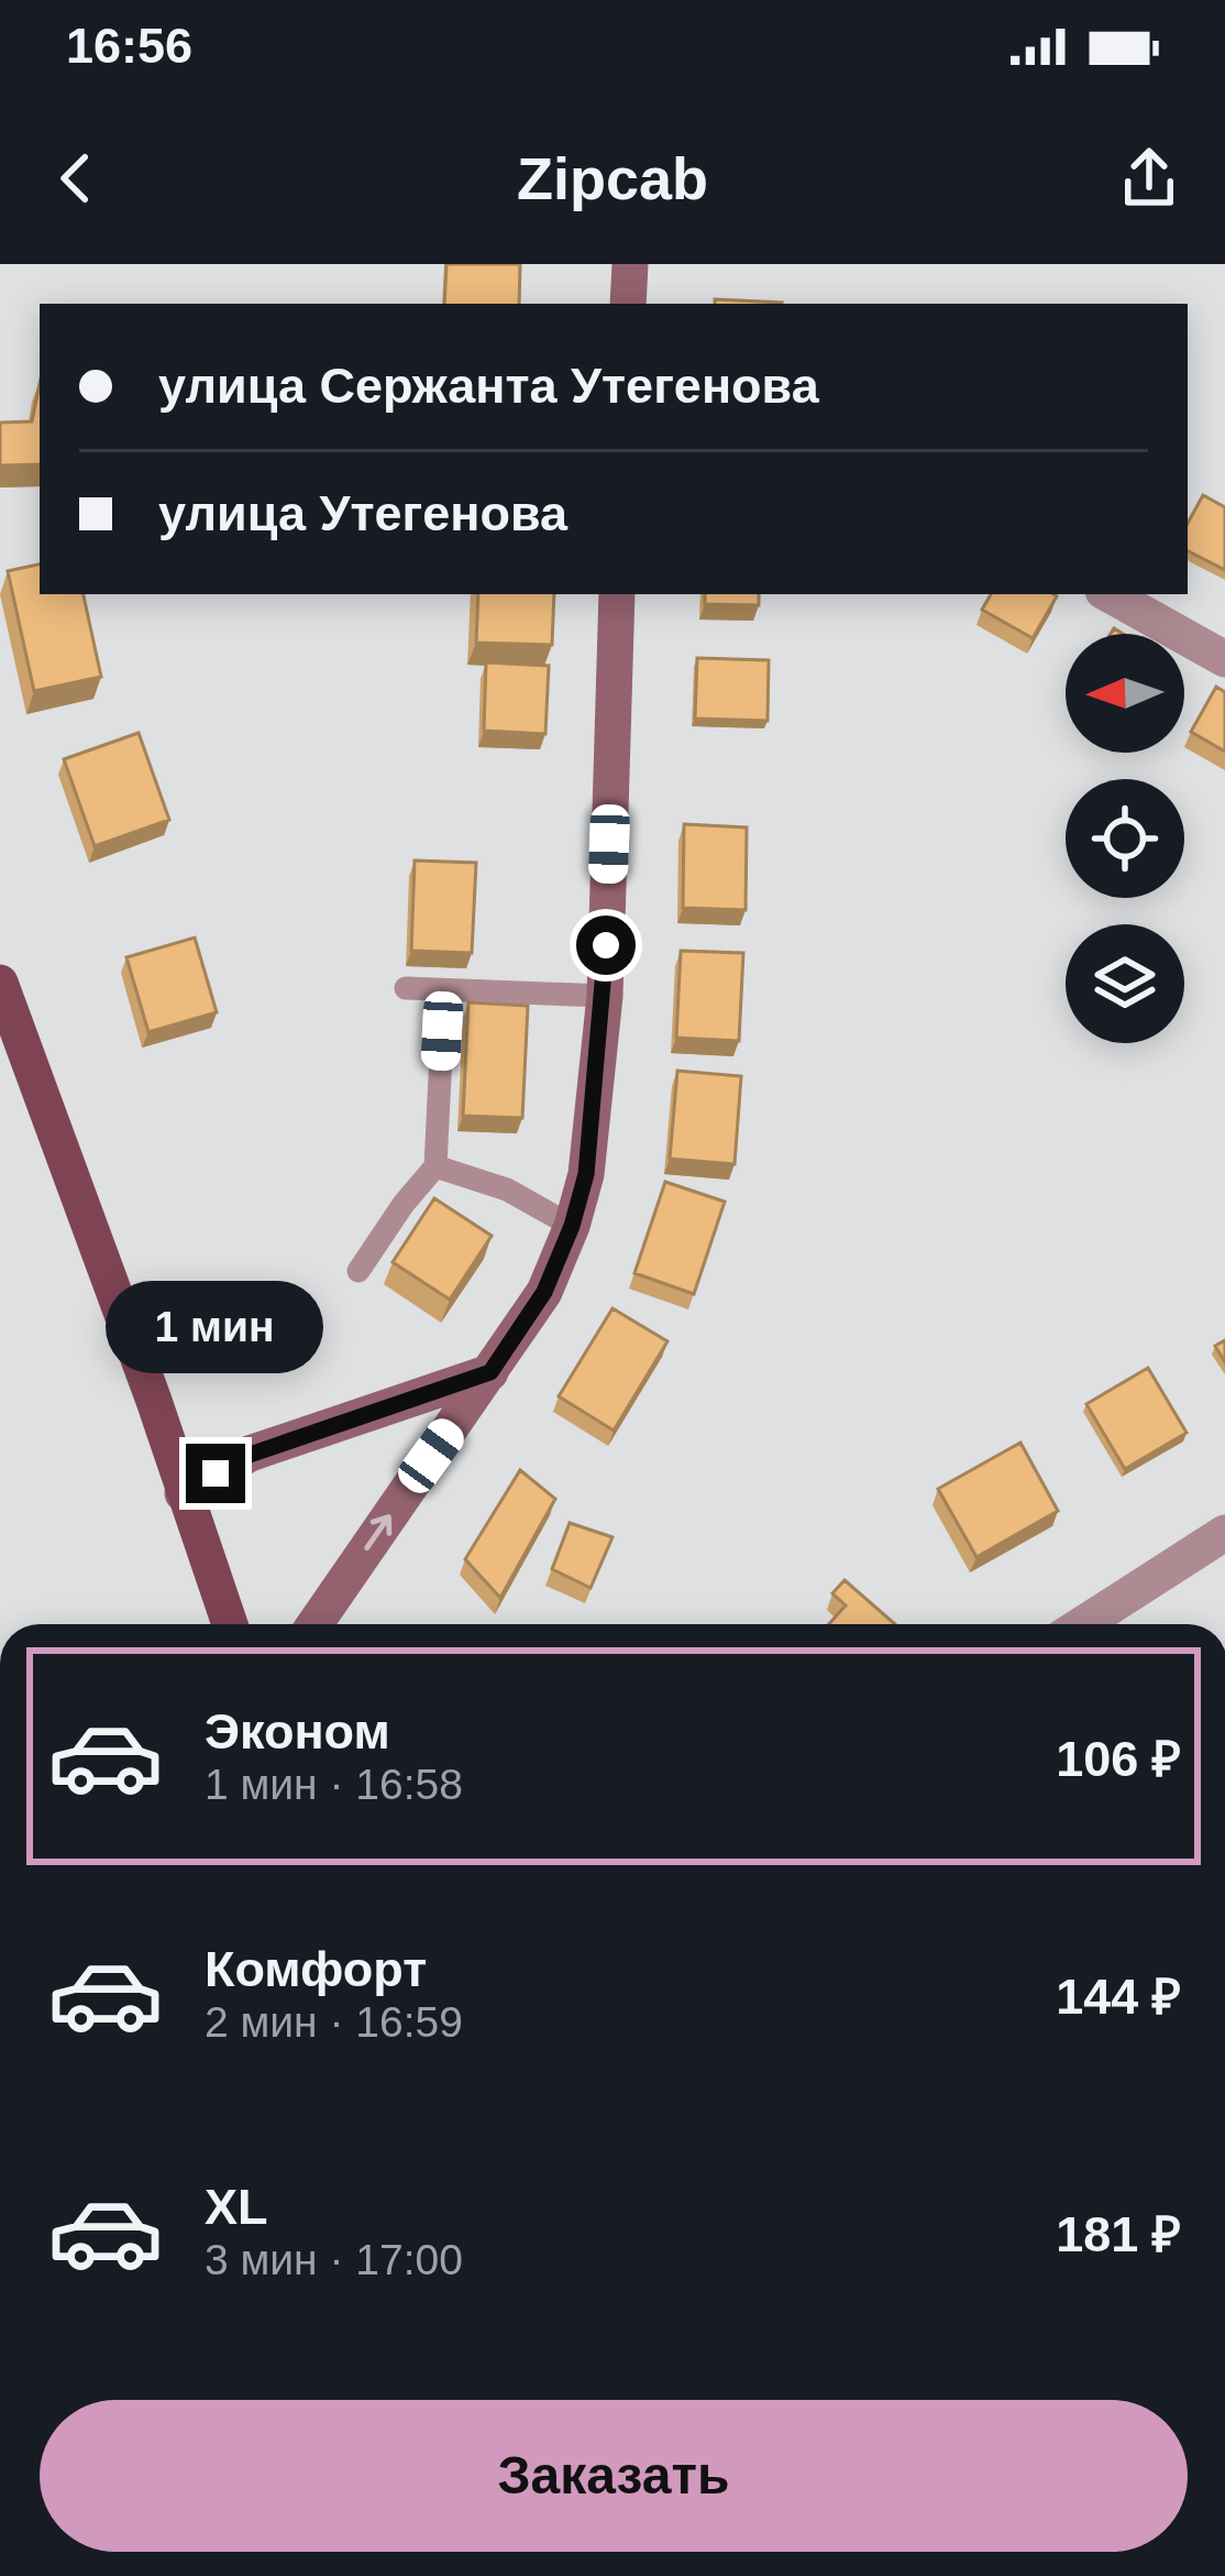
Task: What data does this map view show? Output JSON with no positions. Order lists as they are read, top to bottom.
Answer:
{
  "north": "left",
  "page": {
    "status": "16:56",
    "header": "Zipcab",
    "banner": ["улица Сержанта Утегенова", "улица Утегенова"],
    "bubble": "1 мин",
    "list": [
      {
        "name": "Эконом",
        "note": "1 мин · 16:58",
        "value": "106 ₽"
      },
      {
        "name": "Комфорт",
        "note": "2 мин · 16:59",
        "value": "144 ₽"
      },
      {
        "name": "XL",
        "note": "3 мин · 17:00",
        "value": "181 ₽"
      }
    ],
    "buttons": "Заказать"
  }
}
